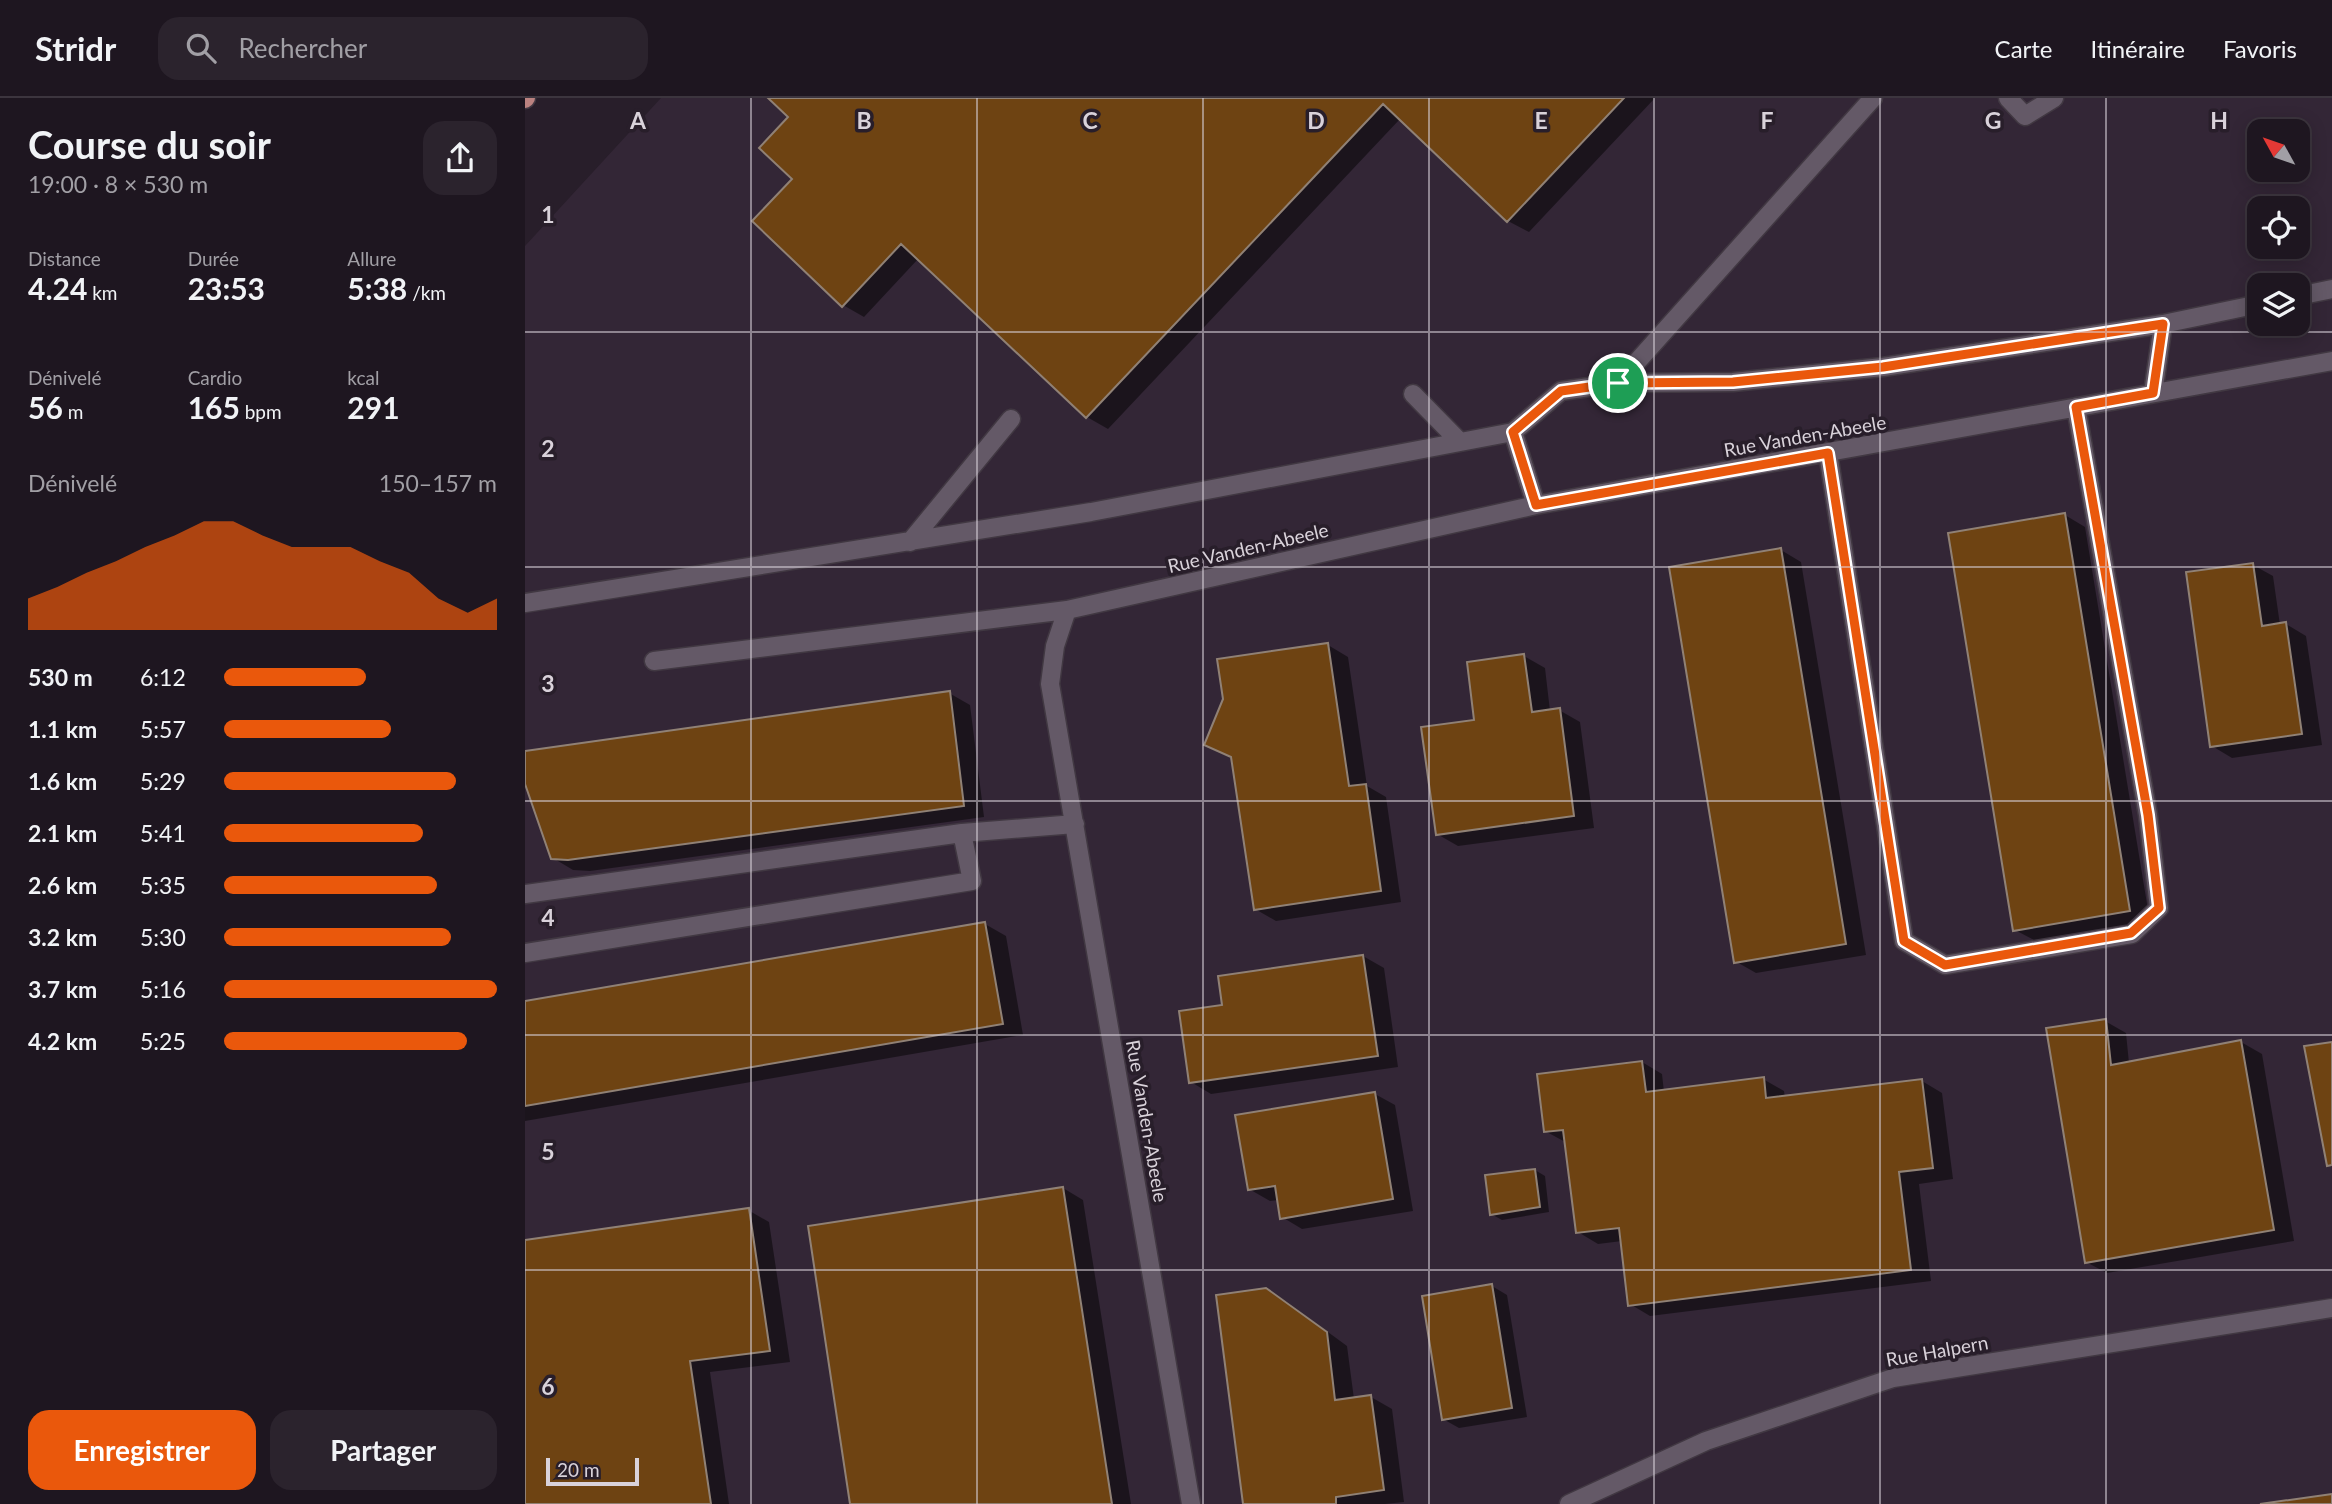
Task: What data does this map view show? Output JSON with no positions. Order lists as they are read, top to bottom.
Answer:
{
  "streets": {
    "street": ["Rue Vanden-Abeele", "Rue Halpern"]
  },
  "scale_bar": "20 m",
  "north": "top left",
  "page": {
    "header": "Stridr",
    "search": "Rechercher",
    "nav": ["Carte", "Itinéraire", "Favoris"],
    "heading": ["Course du soir", "19:00 · 8 × 530 m"],
    "stats": [
      ["Distance", "4.24 km"],
      ["Durée", "23:53"],
      ["Allure", "5:38 /km"],
      ["Dénivelé", "56 m"],
      ["Cardio", "165 bpm"],
      ["kcal", "291"]
    ],
    "chart": ["Dénivelé", "150–157 m"],
    "list": [
      {
        "name": "530 m",
        "note": "6:12"
      },
      {
        "name": "1.1 km",
        "note": "5:57"
      },
      {
        "name": "1.6 km",
        "note": "5:29"
      },
      {
        "name": "2.1 km",
        "note": "5:41"
      },
      {
        "name": "2.6 km",
        "note": "5:35"
      },
      {
        "name": "3.2 km",
        "note": "5:30"
      },
      {
        "name": "3.7 km",
        "note": "5:16"
      },
      {
        "name": "4.2 km",
        "note": "5:25"
      }
    ],
    "buttons": ["Enregistrer", "Partager"],
    "scale": "20 m"
  },
  "grid": {
    "columns": [
      "A",
      "B",
      "C",
      "D",
      "E",
      "F",
      "G",
      "H"
    ],
    "rows": [
      "1",
      "2",
      "3",
      "4",
      "5",
      "6"
    ]
  }
}
